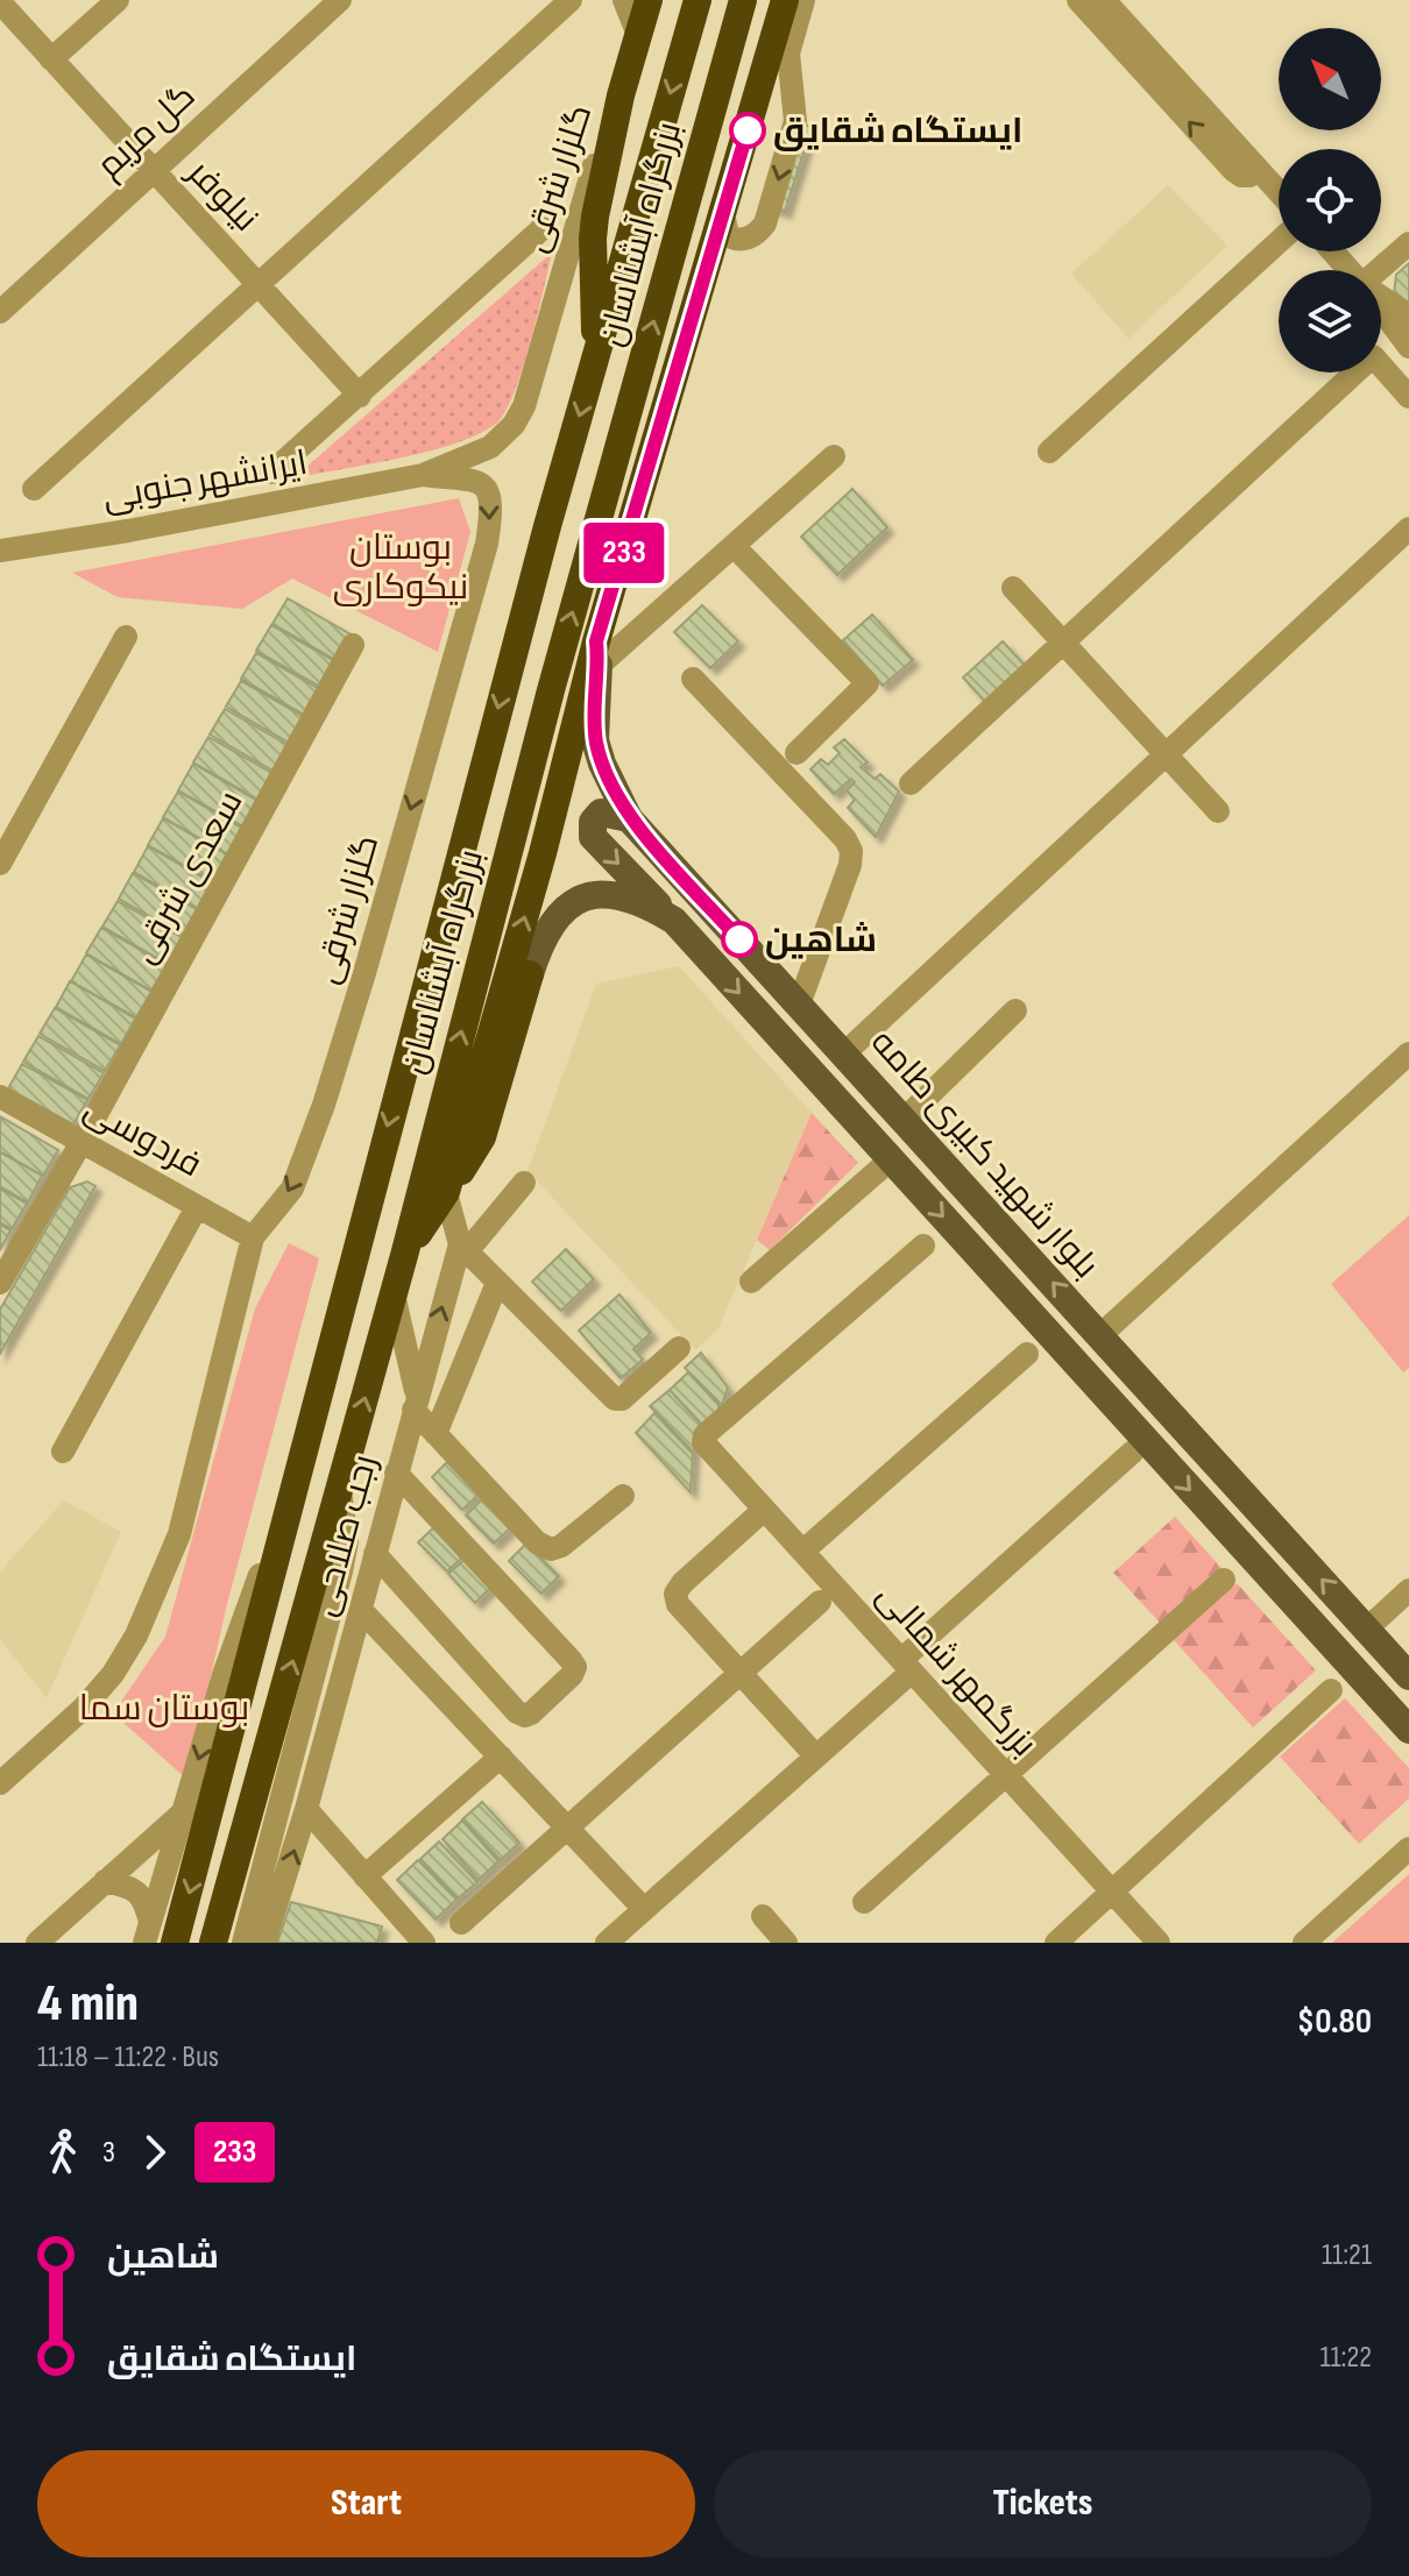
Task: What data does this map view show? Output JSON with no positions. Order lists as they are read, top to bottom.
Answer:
{
  "streets": {
    "highway": ["بزرگراه آبشناسان"],
    "main road": ["بلوار شهید کبیری طامه"],
    "street": [
      "گل مریم",
      "گلزار شرقی",
      "نیلوفر",
      "ایرانشهر جنوبی",
      "سعدی شرقی",
      "فردوسی",
      "رجب صلاحی",
      "بزرگمهر شمالی"
    ]
  },
  "crossings": [
    ["گل مریم", "نیلوفر"],
    ["گلزار شرقی", "ایرانشهر جنوبی"],
    ["گلزار شرقی", "فردوسی"],
    ["سعدی شرقی", "فردوسی"]
  ],
  "parks": ["بوستان نیکوکاری", "بوستان سما"],
  "places": ["ایستگاه شقایق", "شاهین"],
  "lines": ["bus line 233"],
  "north": "top left",
  "page": {
    "on_map": "233",
    "heading": ["4 min", "11:18 – 11:22 · Bus", "$0.80"],
    "legs": ["3", "233"],
    "list": [
      {
        "name": "شاهین",
        "value": "11:21"
      },
      {
        "name": "ایستگاه شقایق",
        "value": "11:22"
      }
    ],
    "buttons": ["Start", "Tickets"]
  }
}
